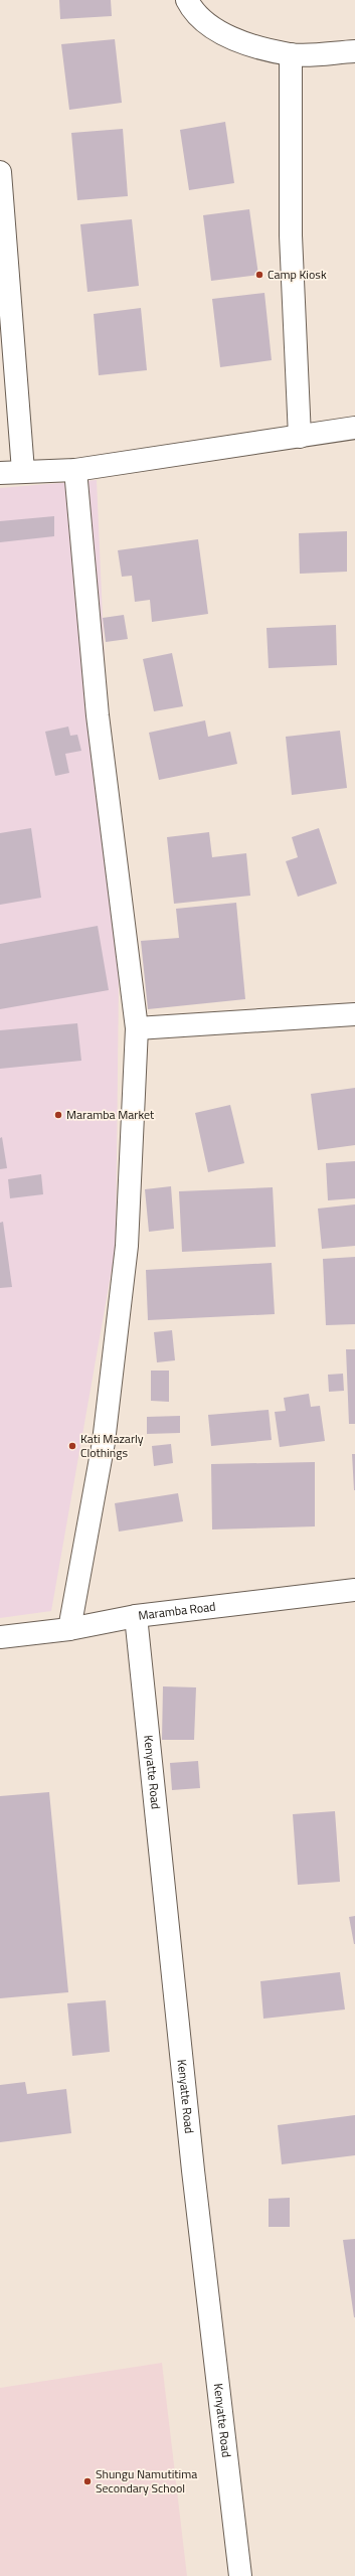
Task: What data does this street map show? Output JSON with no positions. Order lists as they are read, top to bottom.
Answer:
{
  "streets": {
    "street": ["Maramba Road", "Kenyatte Road"]
  },
  "crossings": [
    ["Maramba Road", "Kenyatte Road"]
  ],
  "places": [
    "Camp Kiosk",
    "Maramba Market",
    "Kati Mazarly Clothings",
    "Shungu Namutitima Secondary School"
  ]
}
